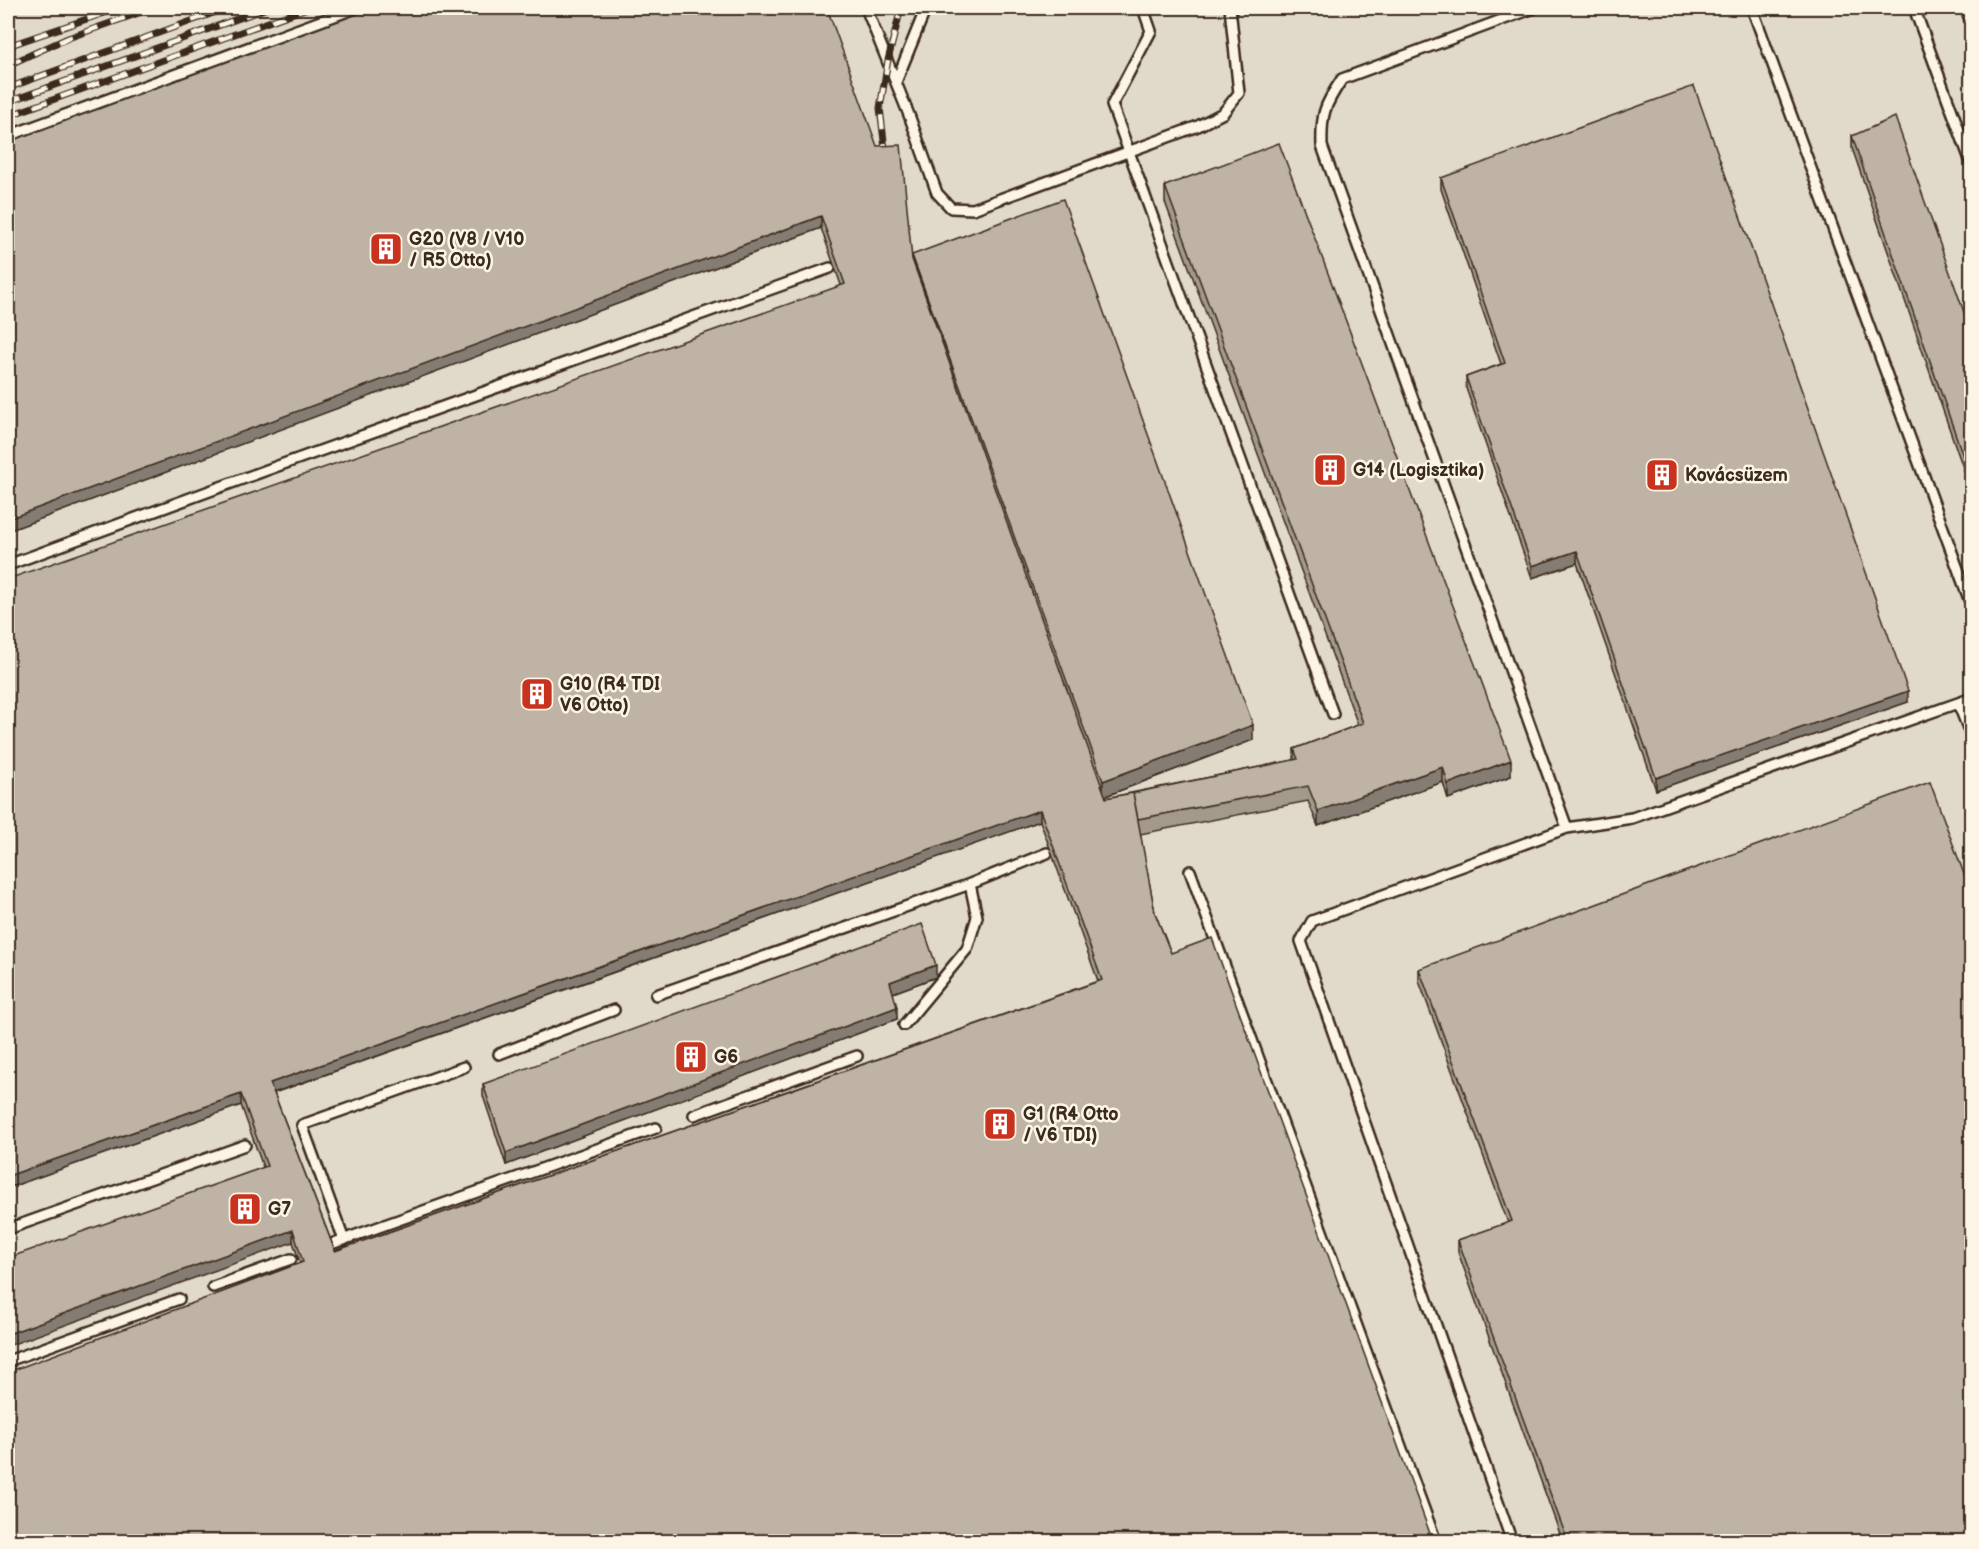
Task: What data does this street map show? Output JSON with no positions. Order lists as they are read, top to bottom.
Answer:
{
  "places": {
    "building": [
      "G20 (V8 / V10 / R5 Otto)",
      "G14 (Logisztika)",
      "Kovácsüzem",
      "G10 (R4 TDI V6 Otto)",
      "G6",
      "G1 (R4 Otto / V6 TDI)",
      "G7"
    ]
  }
}
